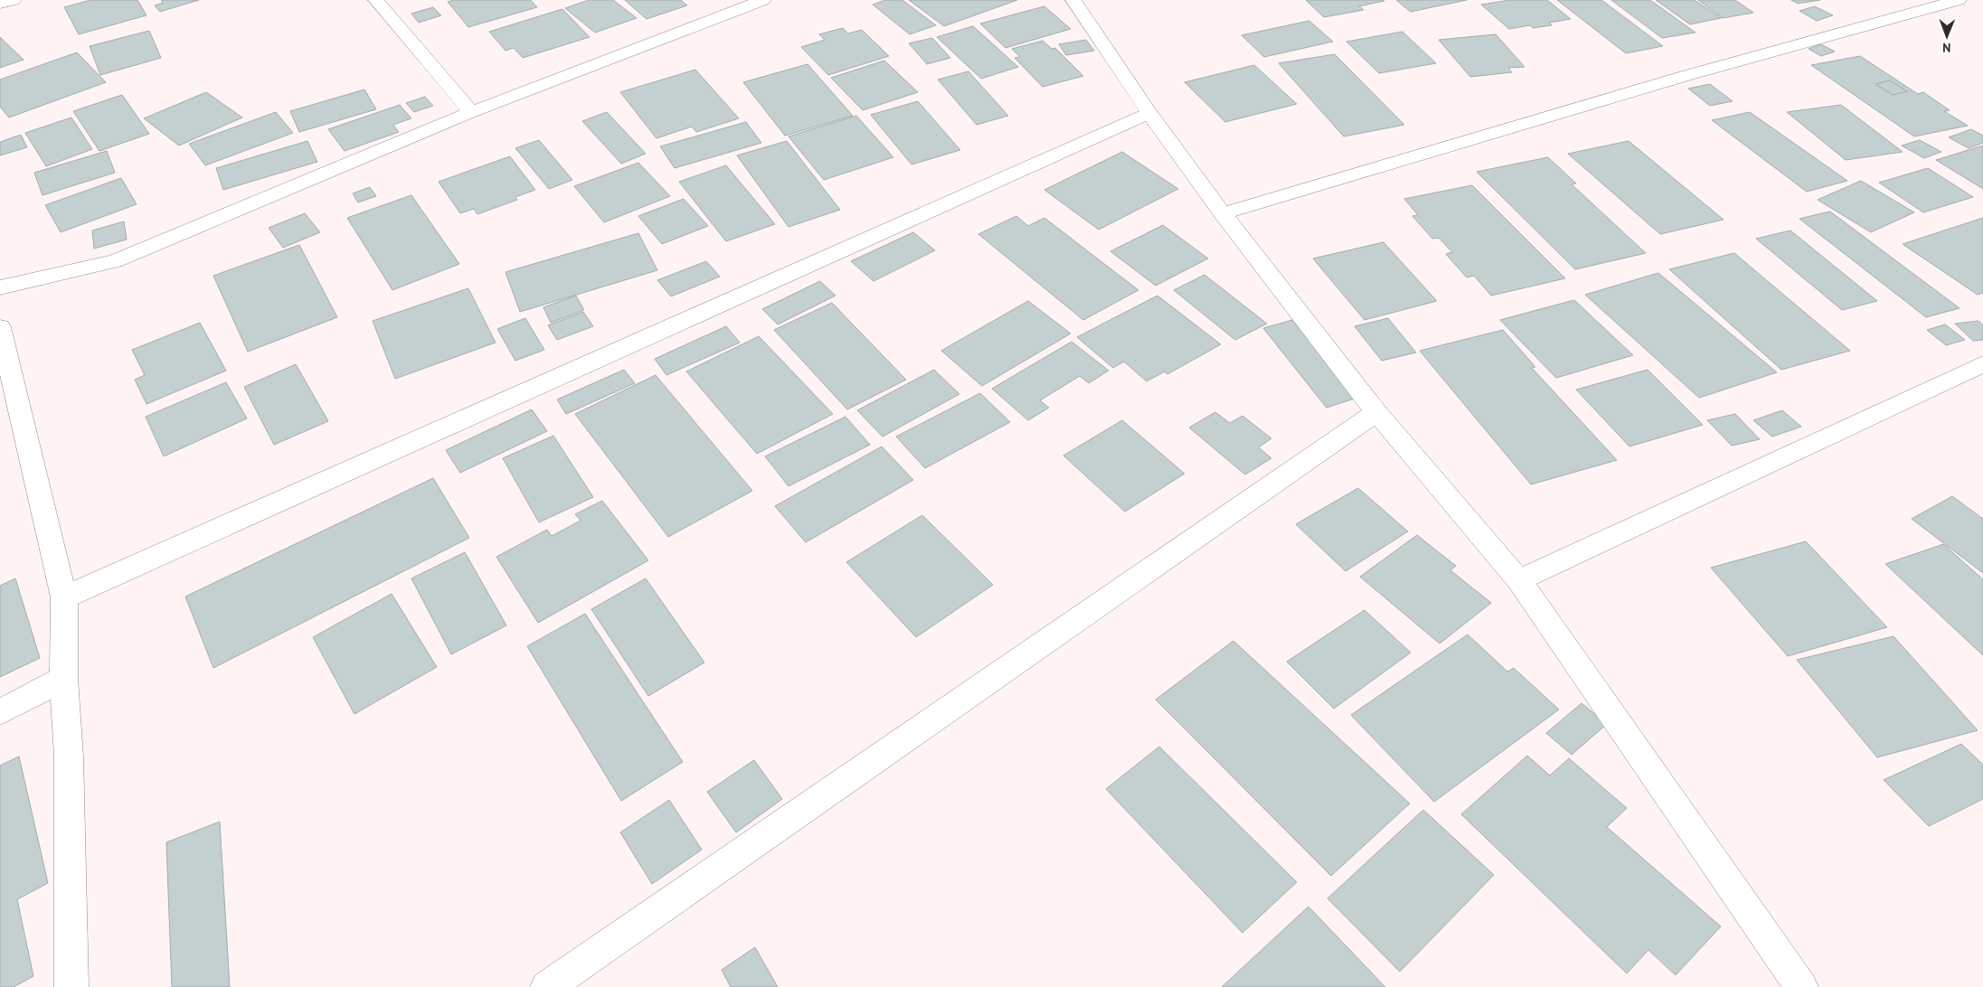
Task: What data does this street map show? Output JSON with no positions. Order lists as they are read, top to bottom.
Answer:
{
  "north": "bottom"
}
